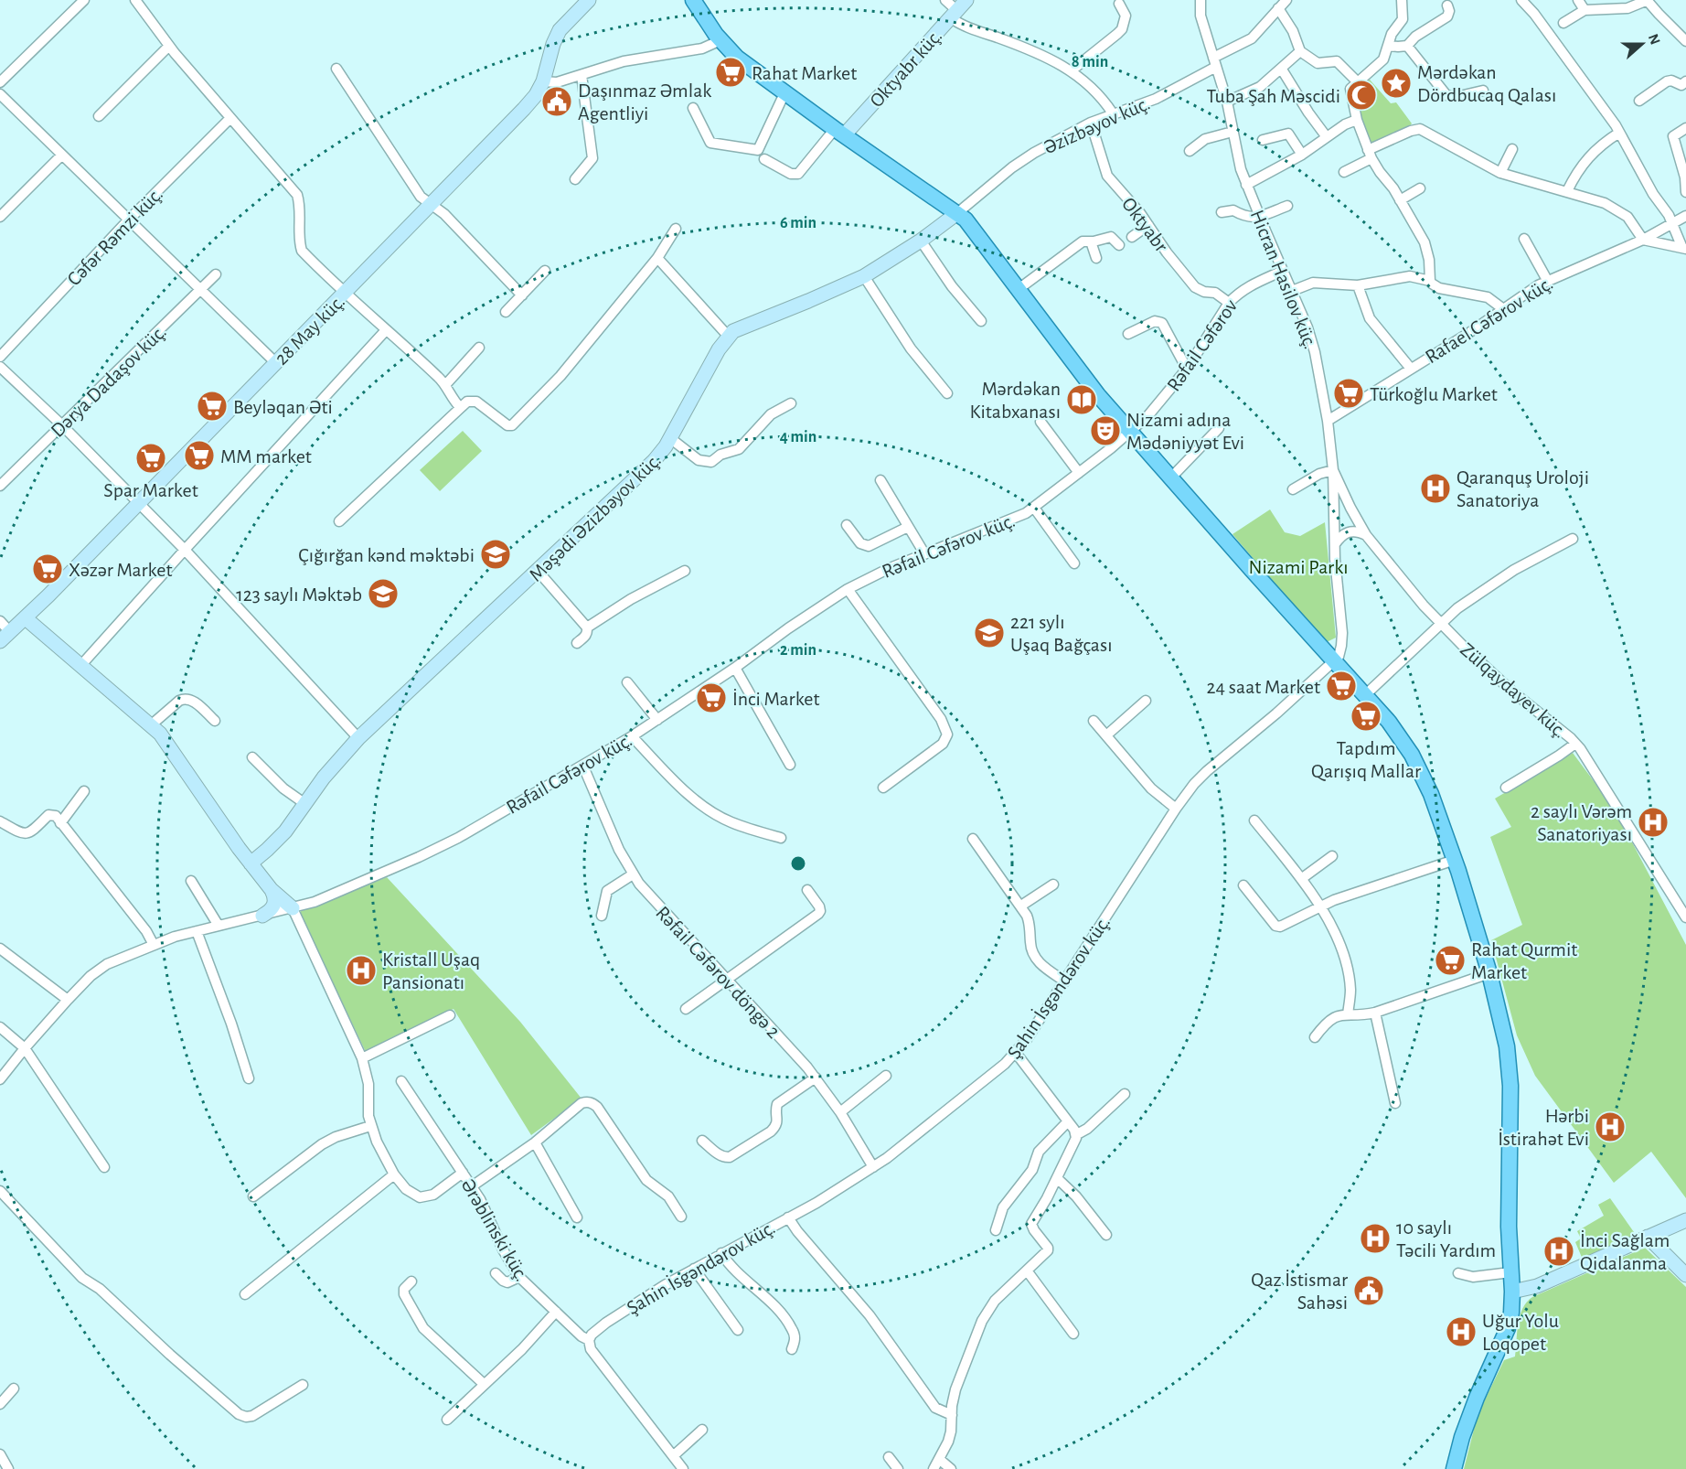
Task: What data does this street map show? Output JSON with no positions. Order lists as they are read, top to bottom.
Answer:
{
  "streets": {
    "street": [
      "Oktyabr küç.",
      "Əzizbəyov küç.",
      "Oktyabr",
      "Cəfər Rəmzi küç.",
      "Hicran Hasilov küç.",
      "Rafael Cəfərov küç.",
      "28 May küç.",
      "Rəfail Cəfərov",
      "Dərya Dadaşov küç.",
      "Məşədi Əzizbəyov küç.",
      "Rəfail Cəfərov küç.",
      "Zülqaydayev küç.",
      "Rəfail Cəfərov döngə 2",
      "Şahin İsgəndərov küç.",
      "Ərəblinski küç."
    ]
  },
  "crossings": [
    ["Əzizbəyov küç.", "Oktyabr"],
    ["Əzizbəyov küç.", "Hicran Hasilov küç."],
    ["Oktyabr", "Rəfail Cəfərov"],
    ["Hicran Hasilov küç.", "Rafael Cəfərov küç."],
    ["Hicran Hasilov küç.", "Rəfail Cəfərov"],
    ["Hicran Hasilov küç.", "Zülqaydayev küç."],
    ["Hicran Hasilov küç.", "Şahin İsgəndərov küç."],
    ["Rəfail Cəfərov", "Rəfail Cəfərov küç."],
    ["Rəfail Cəfərov küç.", "Rəfail Cəfərov döngə 2"],
    ["Rəfail Cəfərov döngə 2", "Şahin İsgəndərov küç."],
    ["Şahin İsgəndərov küç.", "Ərəblinski küç."]
  ],
  "parks": ["Nizami Parkı"],
  "places": {
    "supermarket": [
      "Rahat Market",
      "Türkoğlu Market",
      "Beyləqan Əti",
      "MM market",
      "Spar Market",
      "Xəzər Market",
      "24 saat Market",
      "İnci Market",
      "Tapdım Qarışıq Mallar",
      "Rahat Qurmit Market"
    ],
    "place": ["Mərdəkan Dördbucaq Qalası"],
    "mosque": ["Tuba Şah Məscidi"],
    "public building": ["Daşınmaz Əmlak Agentliyi", "Qaz İstismar Sahəsi"],
    "library": ["Mərdəkan Kitabxanası"],
    "theatre": ["Nizami adına Mədəniyyət Evi"],
    "hospital": [
      "Qaranquş Uroloji Sanatoriya",
      "2 saylı Vərəm Sanatoriyası",
      "Kristall Uşaq Pansionatı",
      "Hərbi İstirahət Evi",
      "10 saylı Təcili Yardım",
      "İnci Sağlam Qidalanma",
      "Uğur Yolu Loqopet"
    ],
    "school or university": ["Çığırğan kənd məktəbi", "123 saylı Məktəb", "221 sylı Uşaq Bağçası"]
  },
  "north": "right",
  "rings": [
    "8 min",
    "6 min",
    "4 min",
    "2 min"
  ]
}
